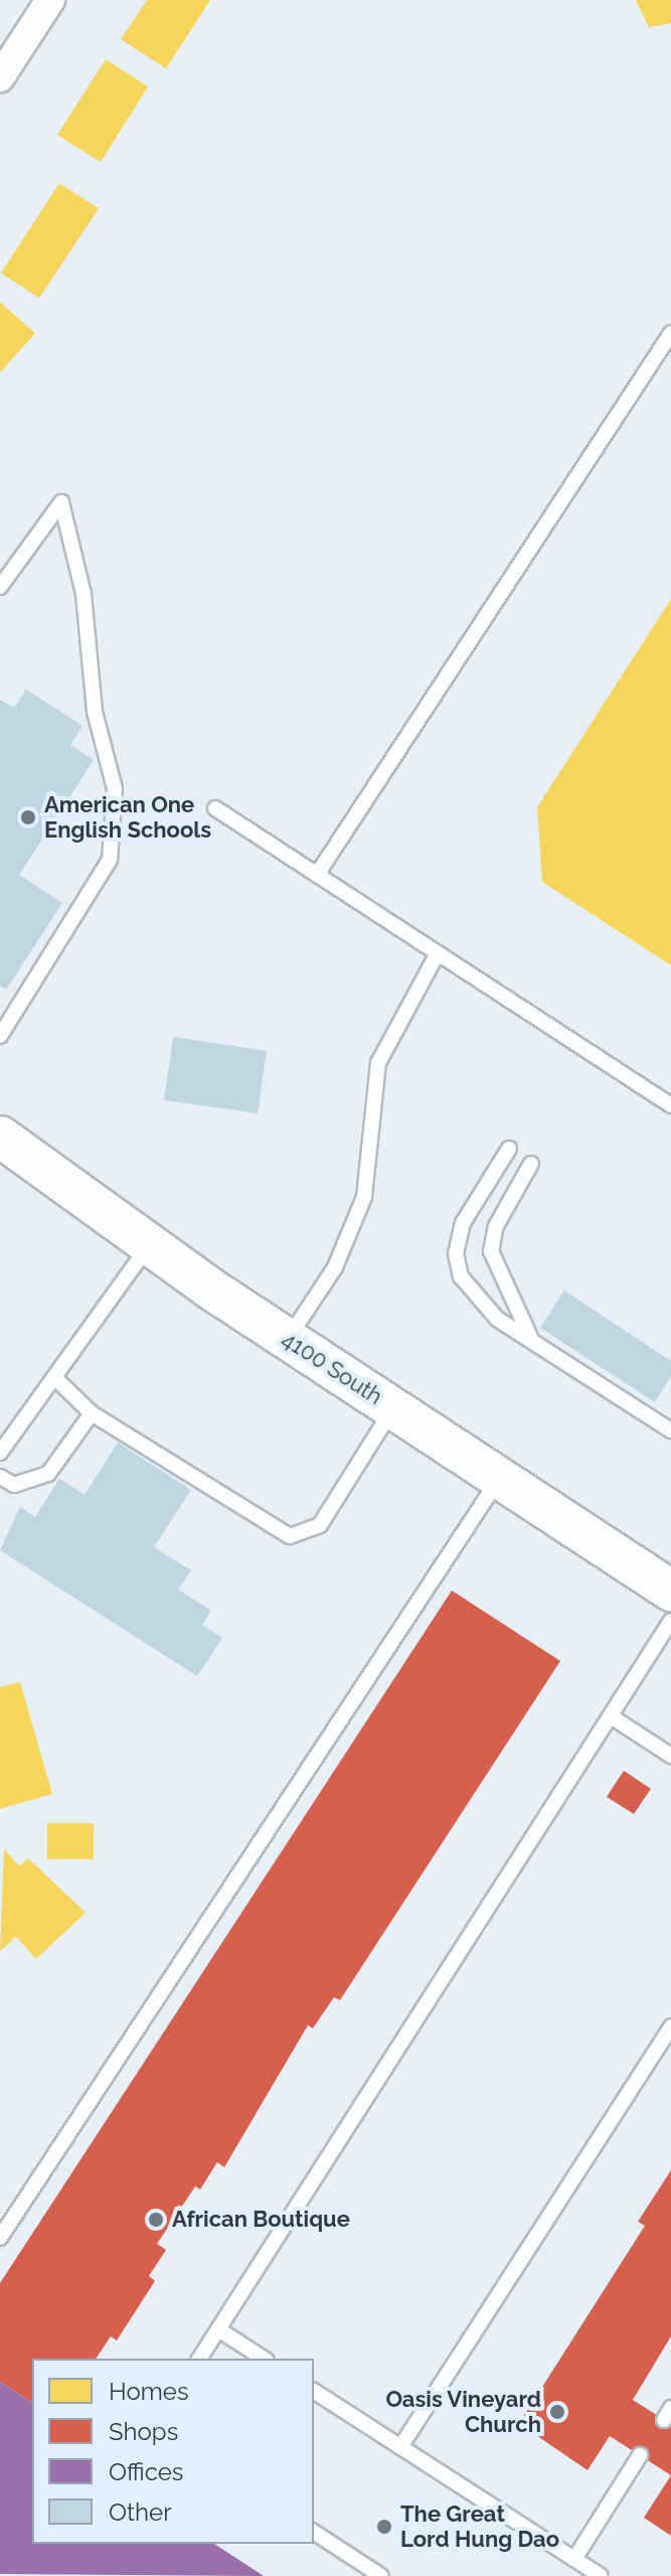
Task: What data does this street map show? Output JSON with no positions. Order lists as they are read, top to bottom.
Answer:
{
  "streets": {
    "main road": ["4100 South"]
  },
  "places": [
    "American One English Schools",
    "African Boutique",
    "Oasis Vineyard Church",
    "The Great Lord Hung Dao"
  ],
  "legend": [
    "Homes",
    "Shops",
    "Offices",
    "Other"
  ]
}
